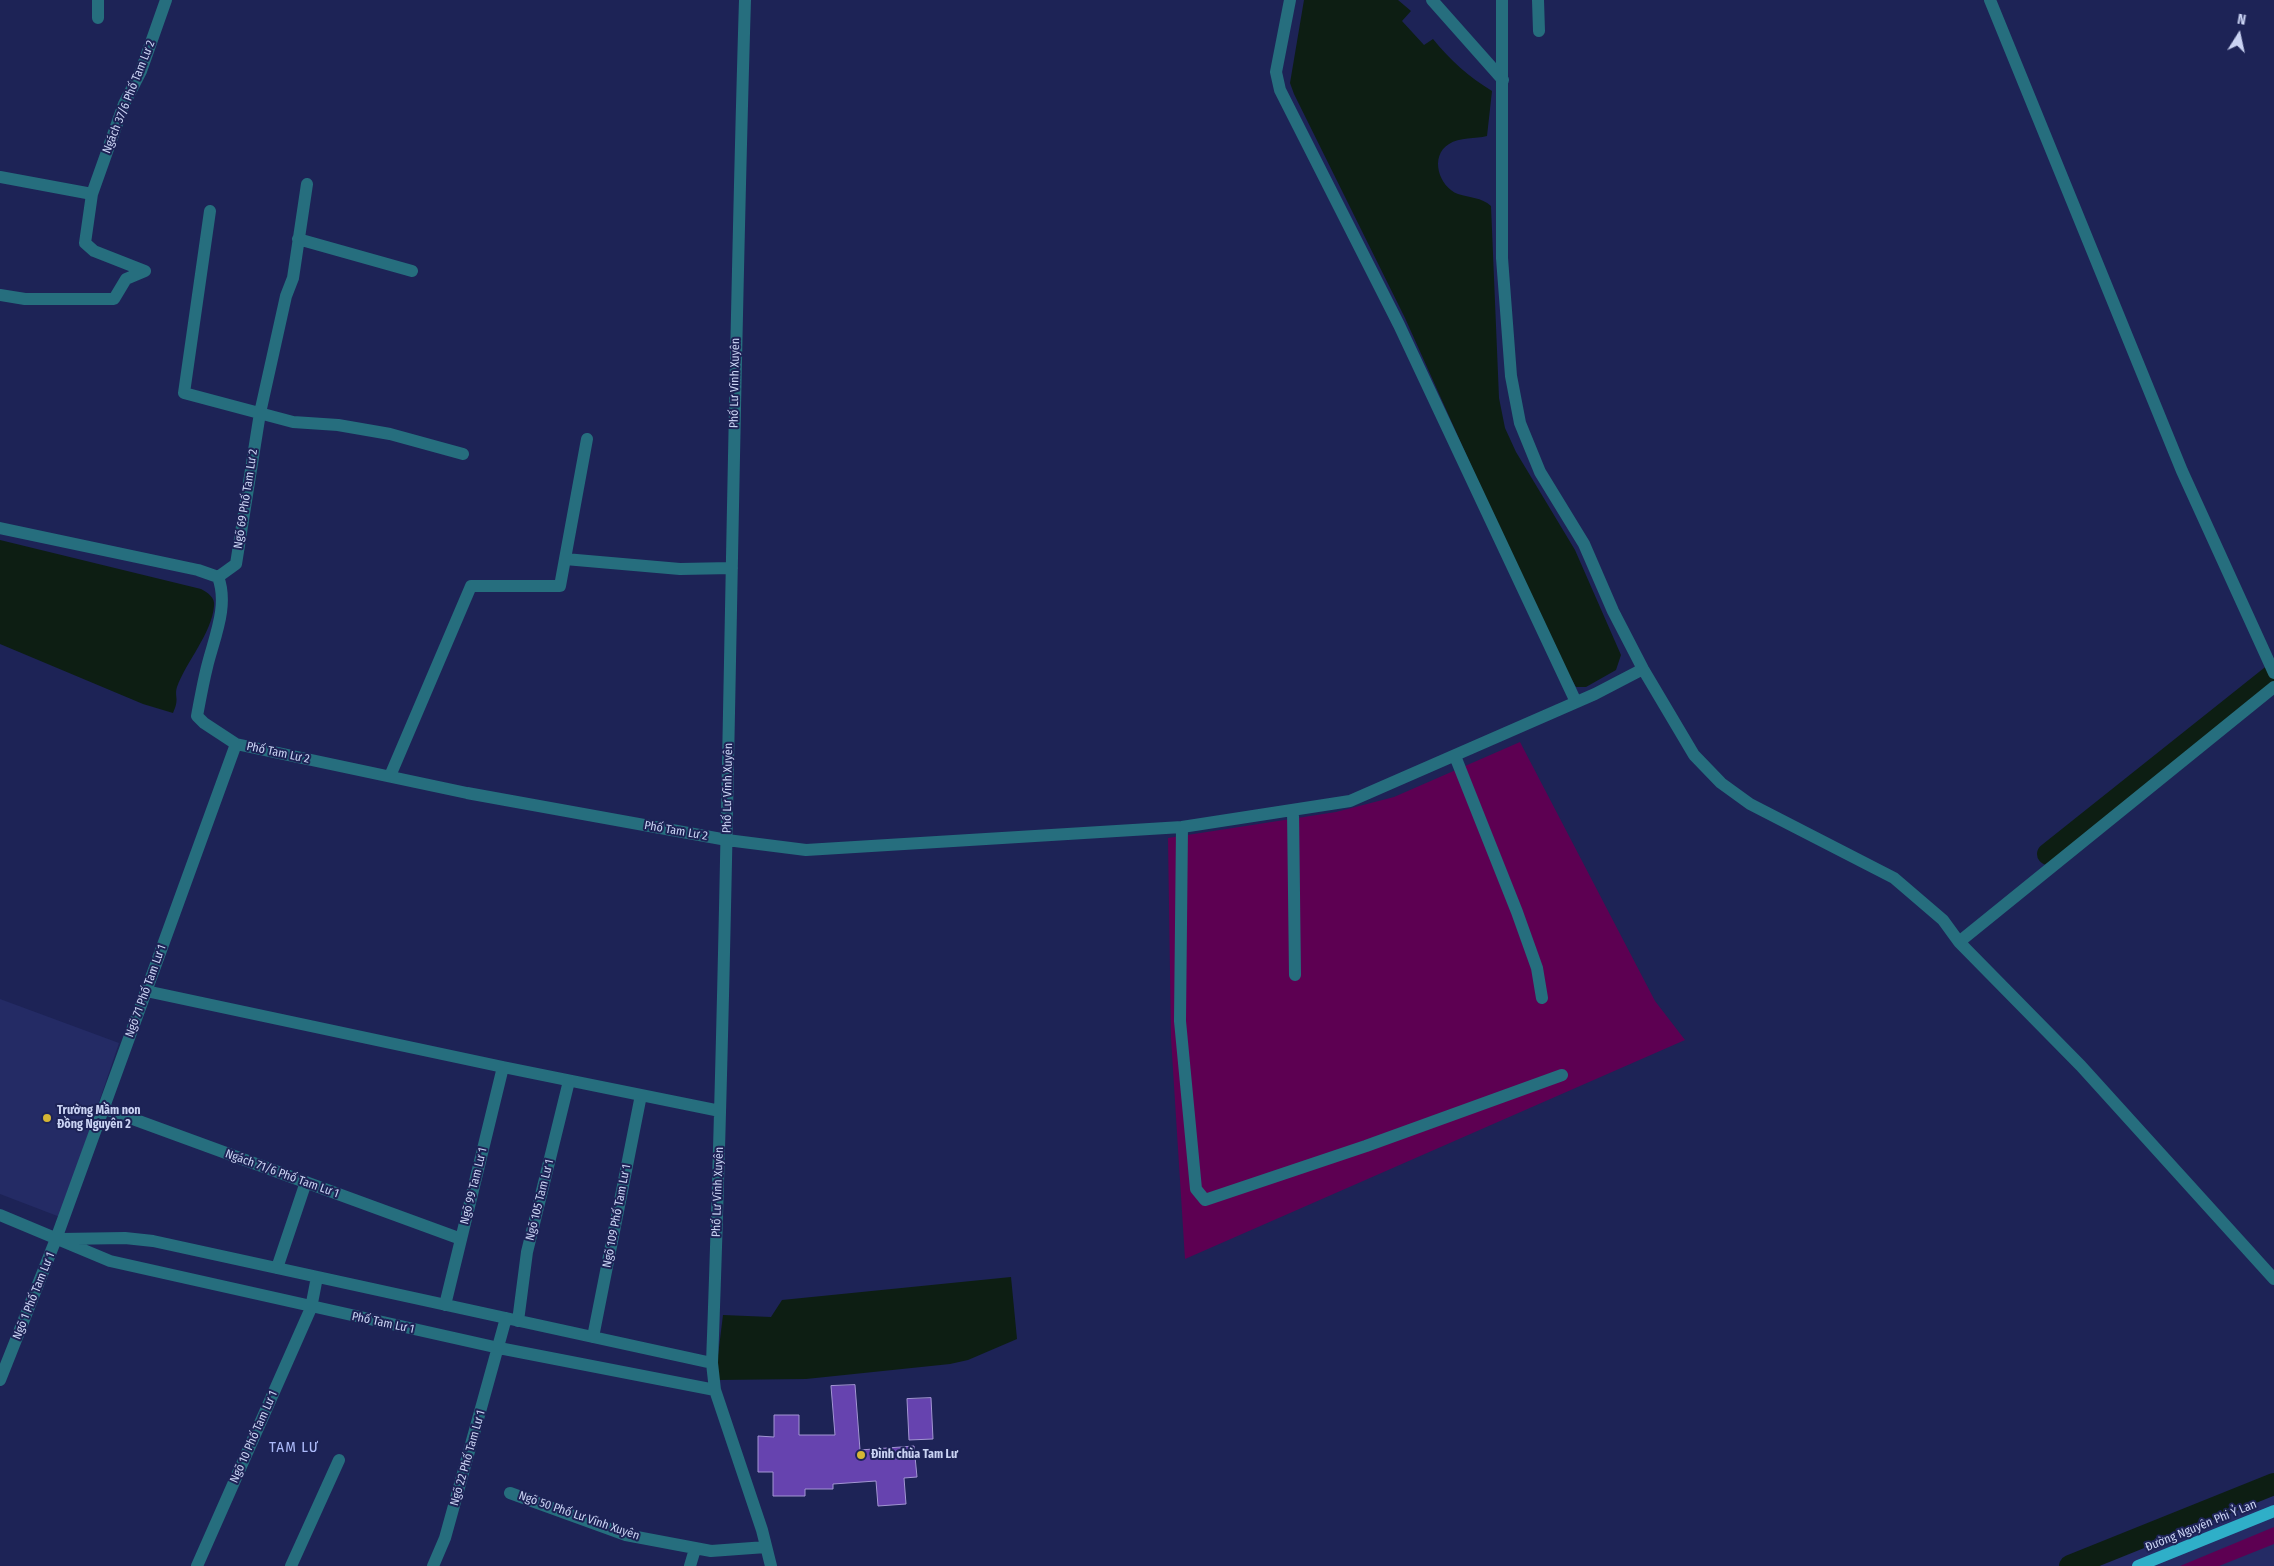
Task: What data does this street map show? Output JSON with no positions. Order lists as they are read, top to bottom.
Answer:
{
  "streets": {
    "main road": ["Đường Nguyên Phi Ỷ Lan"],
    "street": [
      "Ngách 37/6 Phố Tam Lư 2",
      "Phố Lư Vĩnh Xuyên",
      "Ngõ 69 Phố Tam Lư 2",
      "Phố Tam Lư 2",
      "Ngõ 71 Phố Tam Lư 1",
      "Ngách 71/6 Phố Tam Lư 1",
      "Ngõ 99 Tam Lư 1",
      "Ngõ 105 Tam Lư 1",
      "Ngõ 109 Phố Tam Lư 1",
      "Ngõ 1 Phố Tam Lư 1",
      "Phố Tam Lư 1",
      "Ngõ 10 Phố Tam Lư 1",
      "Ngõ 22 Phố Tam Lư 1",
      "Ngõ 50 Phố Lư Vĩnh Xuyên"
    ]
  },
  "crossings": [
    ["Phố Lư Vĩnh Xuyên", "Phố Tam Lư 2"],
    ["Phố Lư Vĩnh Xuyên", "Phố Tam Lư 1"],
    ["Phố Lư Vĩnh Xuyên", "Ngõ 50 Phố Lư Vĩnh Xuyên"],
    ["Ngõ 69 Phố Tam Lư 2", "Phố Tam Lư 2"],
    ["Phố Tam Lư 2", "Ngõ 71 Phố Tam Lư 1"],
    ["Ngõ 71 Phố Tam Lư 1", "Ngách 71/6 Phố Tam Lư 1"],
    ["Ngõ 71 Phố Tam Lư 1", "Ngõ 1 Phố Tam Lư 1"],
    ["Ngõ 71 Phố Tam Lư 1", "Phố Tam Lư 1"],
    ["Ngách 71/6 Phố Tam Lư 1", "Ngõ 99 Tam Lư 1"],
    ["Ngõ 99 Tam Lư 1", "Phố Tam Lư 1"],
    ["Ngõ 105 Tam Lư 1", "Phố Tam Lư 1"],
    ["Ngõ 105 Tam Lư 1", "Ngõ 22 Phố Tam Lư 1"],
    ["Ngõ 109 Phố Tam Lư 1", "Phố Tam Lư 1"],
    ["Ngõ 1 Phố Tam Lư 1", "Phố Tam Lư 1"],
    ["Phố Tam Lư 1", "Ngõ 10 Phố Tam Lư 1"],
    ["Phố Tam Lư 1", "Ngõ 22 Phố Tam Lư 1"]
  ],
  "districts": ["TAM LƯ"],
  "places": ["Trường Mầm non Đồng Nguyên 2", "Đình chùa Tam Lư"],
  "north": "top"
}
